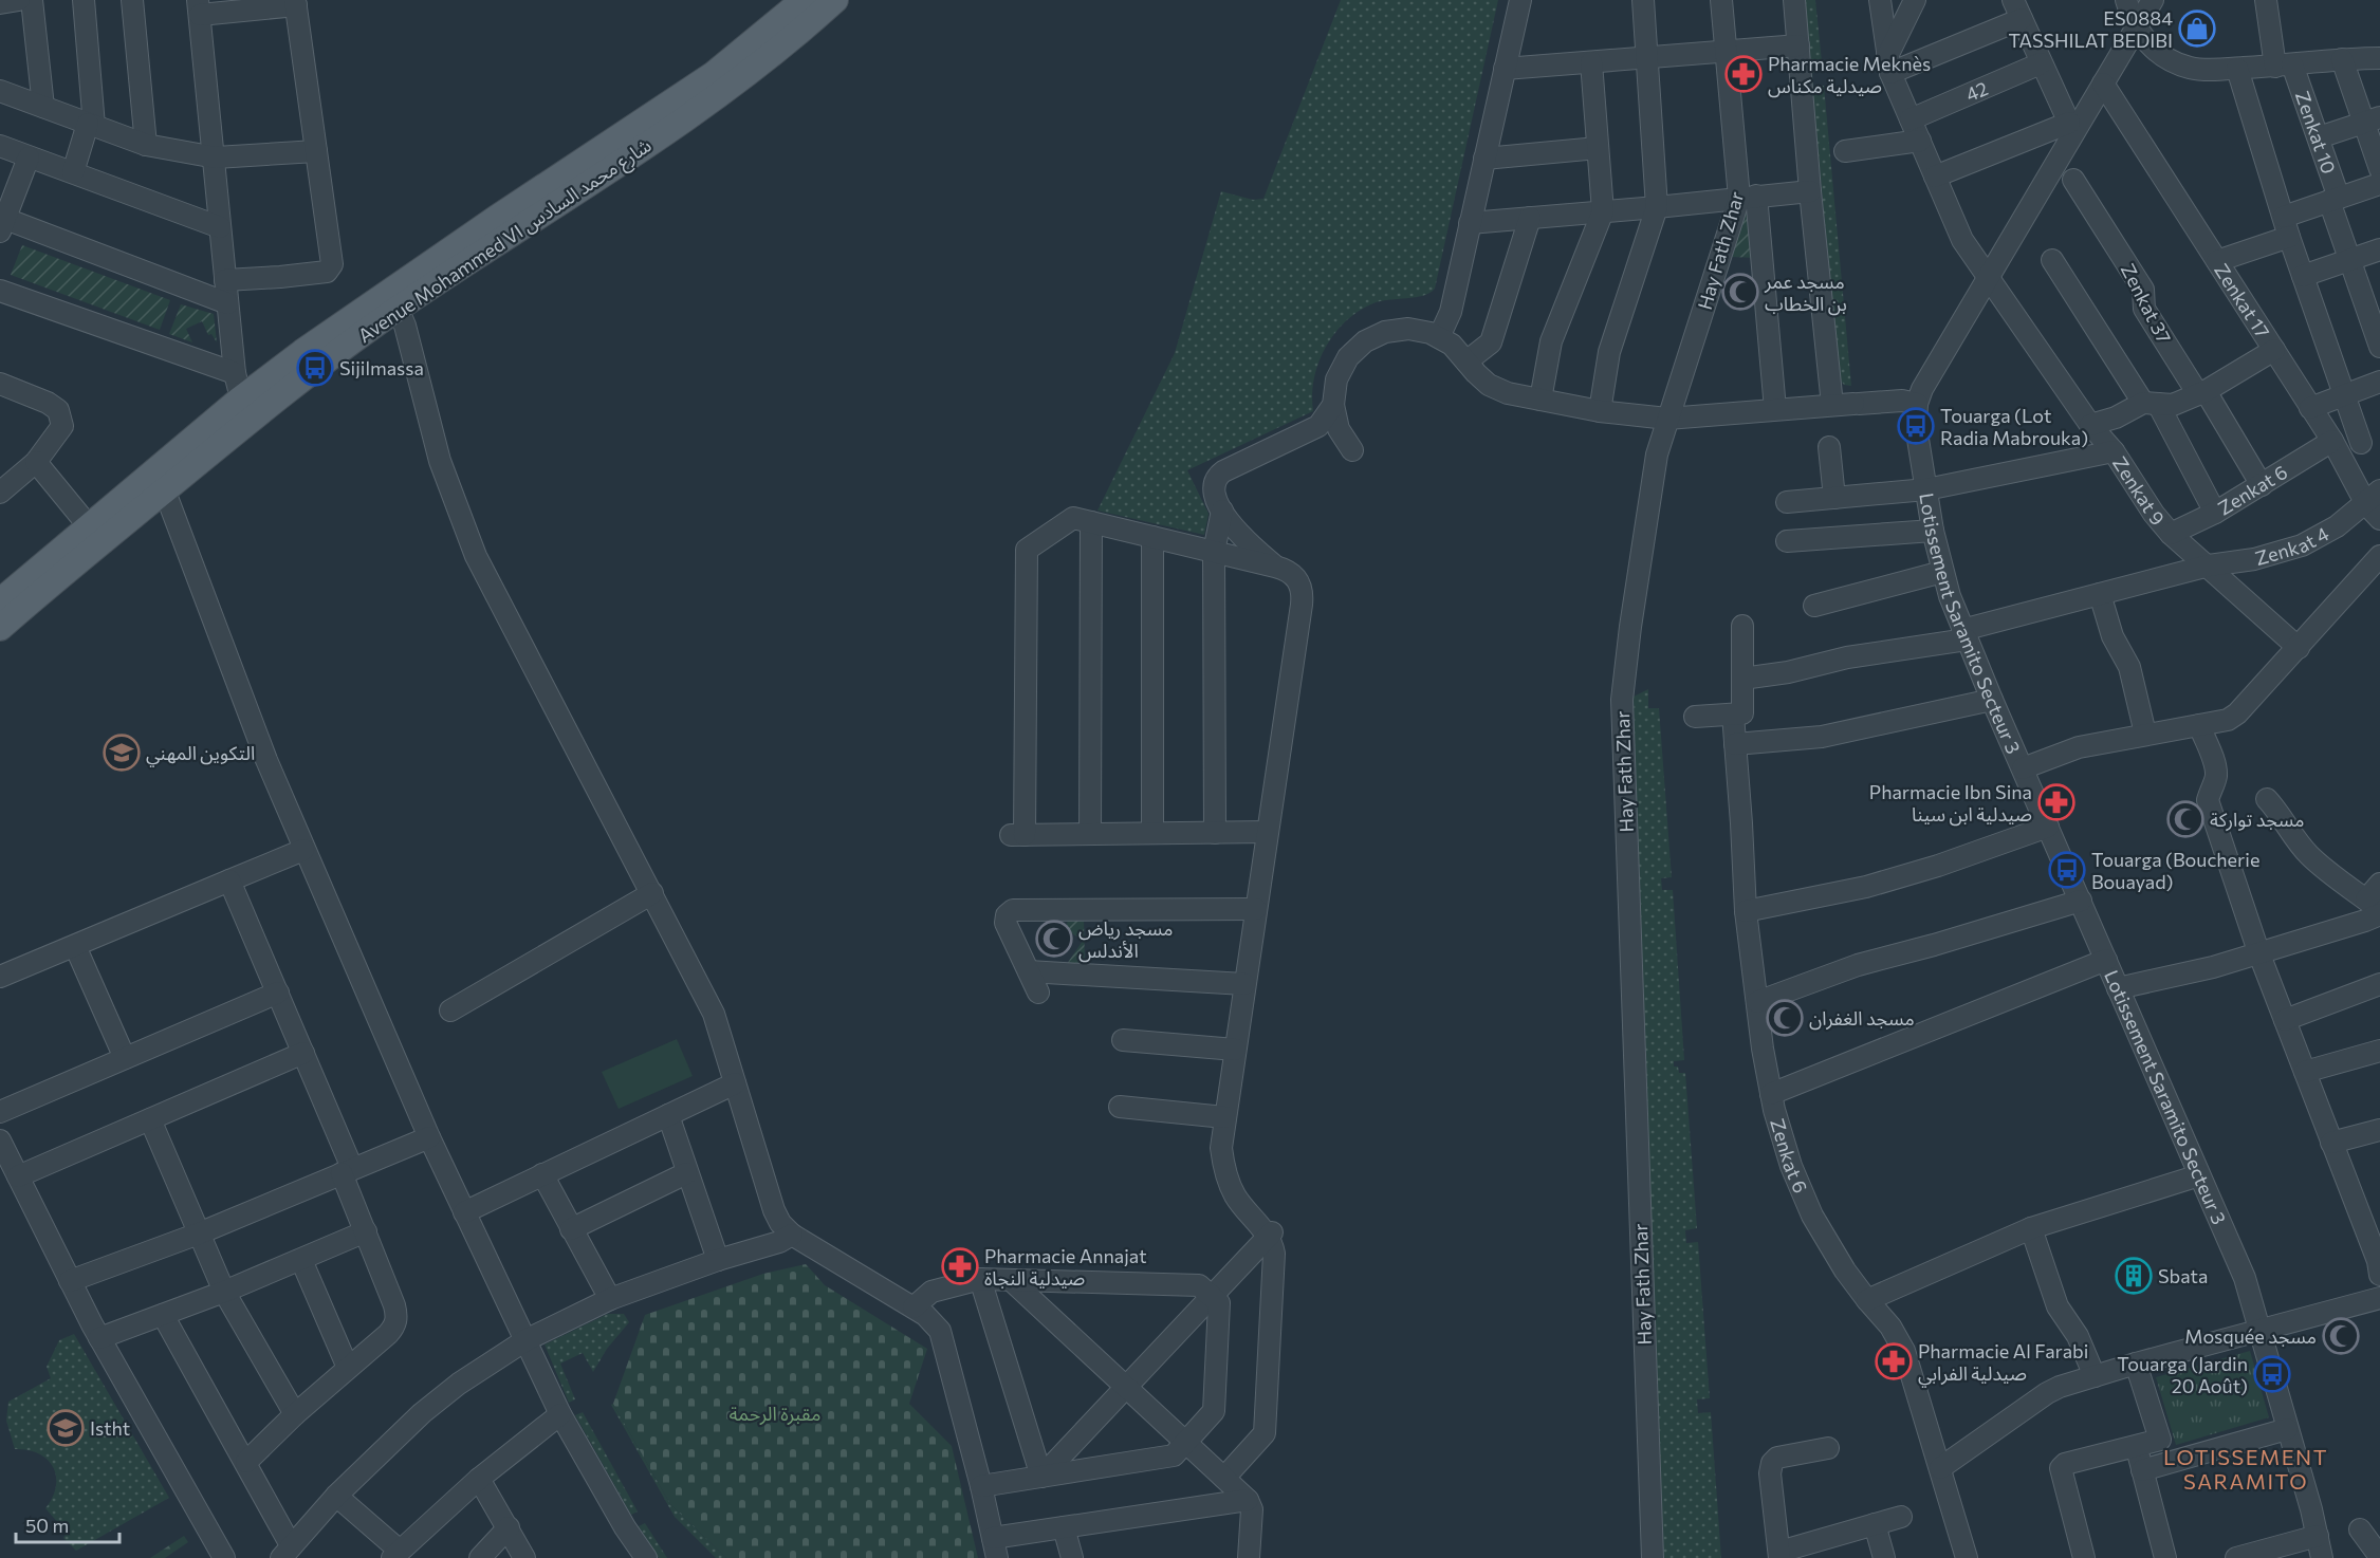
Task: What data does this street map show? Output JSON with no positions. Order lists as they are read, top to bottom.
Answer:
{
  "streets": {
    "main road": ["Avenue Mohammed VI شارع محمد السادس"],
    "street": [
      "42",
      "Zenkat 10",
      "Hay Fath Zhar",
      "Zenkat 17",
      "Zenkat 37",
      "Zenkat 6",
      "Zenkat 9",
      "Zenkat 4",
      "Lotissement Saramito Secteur 3"
    ]
  },
  "crossings": [
    ["42", "Zenkat 9"],
    ["Zenkat 17", "Zenkat 6"],
    ["Zenkat 17", "Zenkat 4"],
    ["Zenkat 17", "Lotissement Saramito Secteur 3"],
    ["Zenkat 37", "Zenkat 6"],
    ["Zenkat 6", "Zenkat 9"],
    ["Zenkat 9", "Zenkat 4"],
    ["Zenkat 9", "Lotissement Saramito Secteur 3"],
    ["Zenkat 4", "Lotissement Saramito Secteur 3"]
  ],
  "districts": ["LOTISSEMENT SARAMITO"],
  "parks": ["مقبرة الرحمة"],
  "places": {
    "shop": ["ES0884 TASSHILAT BEDIBI"],
    "pharmacy": [
      "Pharmacie Meknès صيدلية مكناس",
      "Pharmacie Ibn Sina صيدلية ابن سينا",
      "Pharmacie Annajat صيدلية النجاة",
      "Pharmacie Al Farabi صيدلية الفرابي"
    ],
    "mosque": [
      "مسجد عمر بن الخطاب",
      "مسجد تواركة",
      "مسجد رياض الأندلس",
      "مسجد الغفران",
      "Mosquée مسجد"
    ],
    "bus stop": [
      "Sijilmassa",
      "Touarga (Lot Radia Mabrouka)",
      "Touarga (Boucherie Bouayad)",
      "Touarga (Jardin 20 Août)"
    ],
    "school or university": ["التكوين المهني", "Istht"],
    "building": ["Sbata"]
  },
  "scale_bar": "50 m"
}
